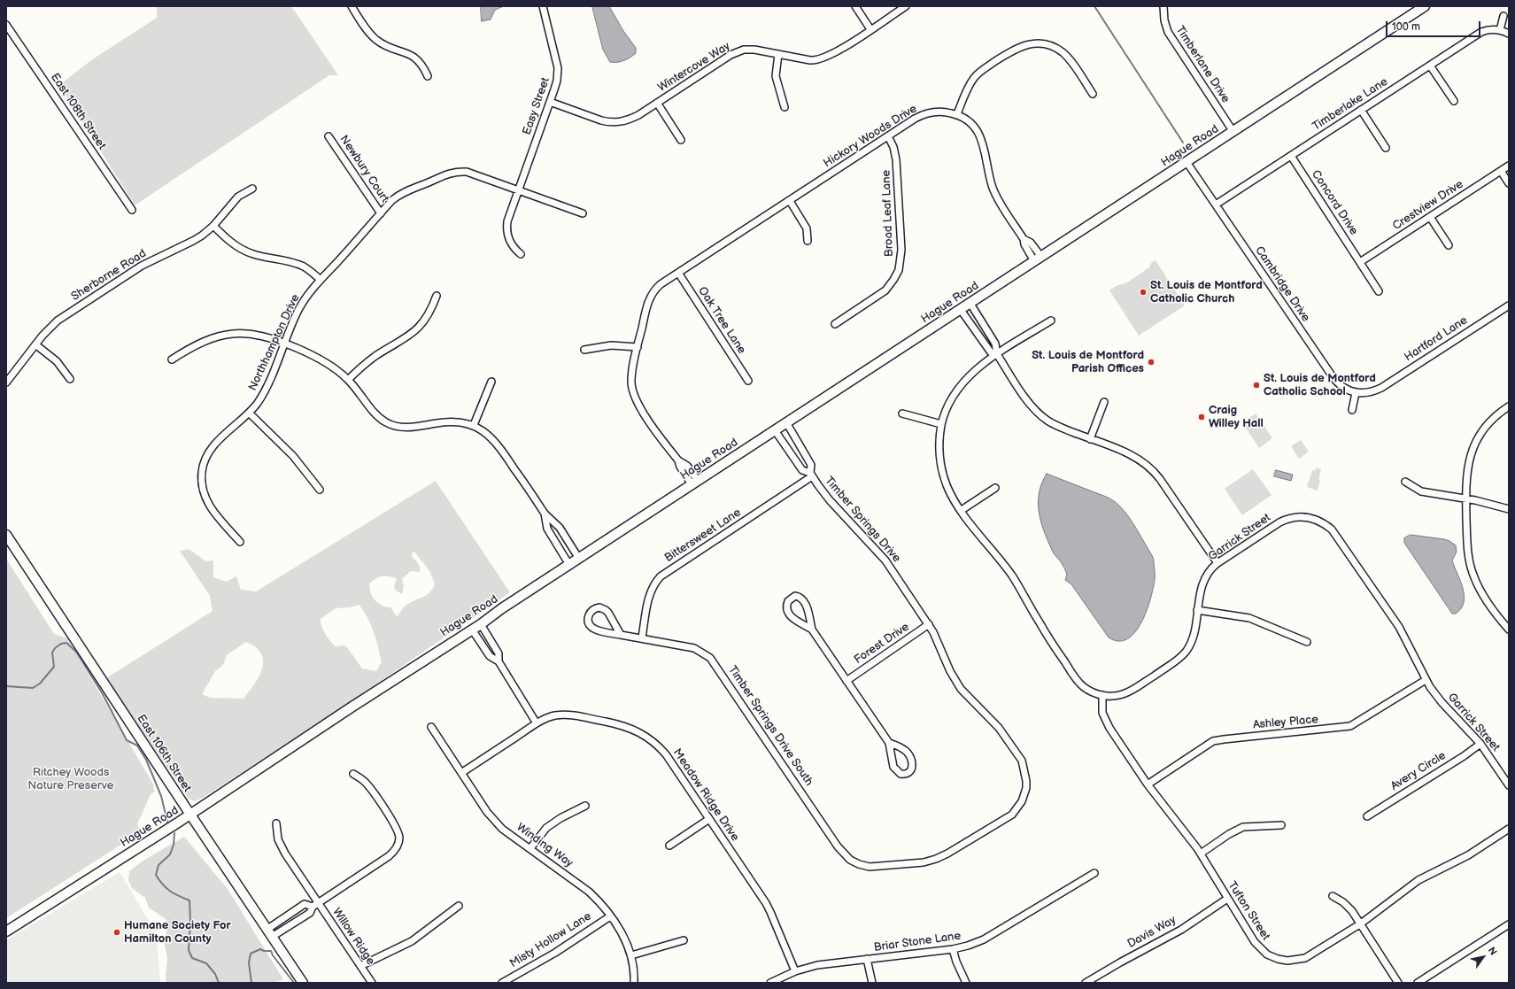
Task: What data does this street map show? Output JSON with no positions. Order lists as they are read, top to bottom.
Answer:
{
  "streets": {
    "street": [
      "Timberlane Drive",
      "Wintercove Way",
      "Timberlake Lane",
      "Easy Street",
      "East 108th Street",
      "Hickory Woods Drive",
      "Hague Road",
      "Newbury Court",
      "Concord Drive",
      "Crestview Drive",
      "Broad Leaf Lane",
      "Sherborne Road",
      "Cambridge Drive",
      "Oak Tree Lane",
      "Hartford Lane",
      "Northhampton Drive",
      "Timber Springs Drive",
      "Bittersweet Lane",
      "Garrick Street",
      "Forest Drive",
      "Ashley Place",
      "Timber Springs Drive South",
      "East 106th Street",
      "Avery Circle",
      "Meadow Ridge Drive",
      "Winding Way",
      "Tufton Street",
      "Davis Way",
      "Willow Ridge",
      "Misty Hollow Lane",
      "Briar Stone Lane"
    ]
  },
  "crossings": [
    ["Timberlane Drive", "Hague Road"],
    ["Wintercove Way", "Easy Street"],
    ["Timberlake Lane", "Concord Drive"],
    ["Timberlake Lane", "Cambridge Drive"],
    ["Easy Street", "Northhampton Drive"],
    ["Hickory Woods Drive", "Hague Road"],
    ["Hickory Woods Drive", "Broad Leaf Lane"],
    ["Hickory Woods Drive", "Oak Tree Lane"],
    ["Hague Road", "Cambridge Drive"],
    ["Hague Road", "Timber Springs Drive"],
    ["Hague Road", "East 106th Street"],
    ["Newbury Court", "Northhampton Drive"],
    ["Concord Drive", "Crestview Drive"],
    ["Cambridge Drive", "Hartford Lane"],
    ["Timber Springs Drive", "Bittersweet Lane"],
    ["Timber Springs Drive", "Forest Drive"],
    ["Timber Springs Drive", "Timber Springs Drive South"],
    ["Bittersweet Lane", "Timber Springs Drive South"],
    ["Garrick Street", "Ashley Place"],
    ["Garrick Street", "Avery Circle"],
    ["Garrick Street", "Tufton Street"],
    ["Ashley Place", "Tufton Street"],
    ["Meadow Ridge Drive", "Winding Way"],
    ["Meadow Ridge Drive", "Briar Stone Lane"],
    ["Winding Way", "Misty Hollow Lane"],
    ["Tufton Street", "Davis Way"]
  ],
  "parks": ["Ritchey Woods Nature Preserve"],
  "places": [
    "St. Louis de Montford Catholic Church",
    "St. Louis de Montford Parish Offices",
    "St. Louis de Montford Catholic School",
    "Craig Willey Hall",
    "Humane Society For Hamilton County"
  ],
  "scale_bar": "100 m",
  "north": "top right"
}
